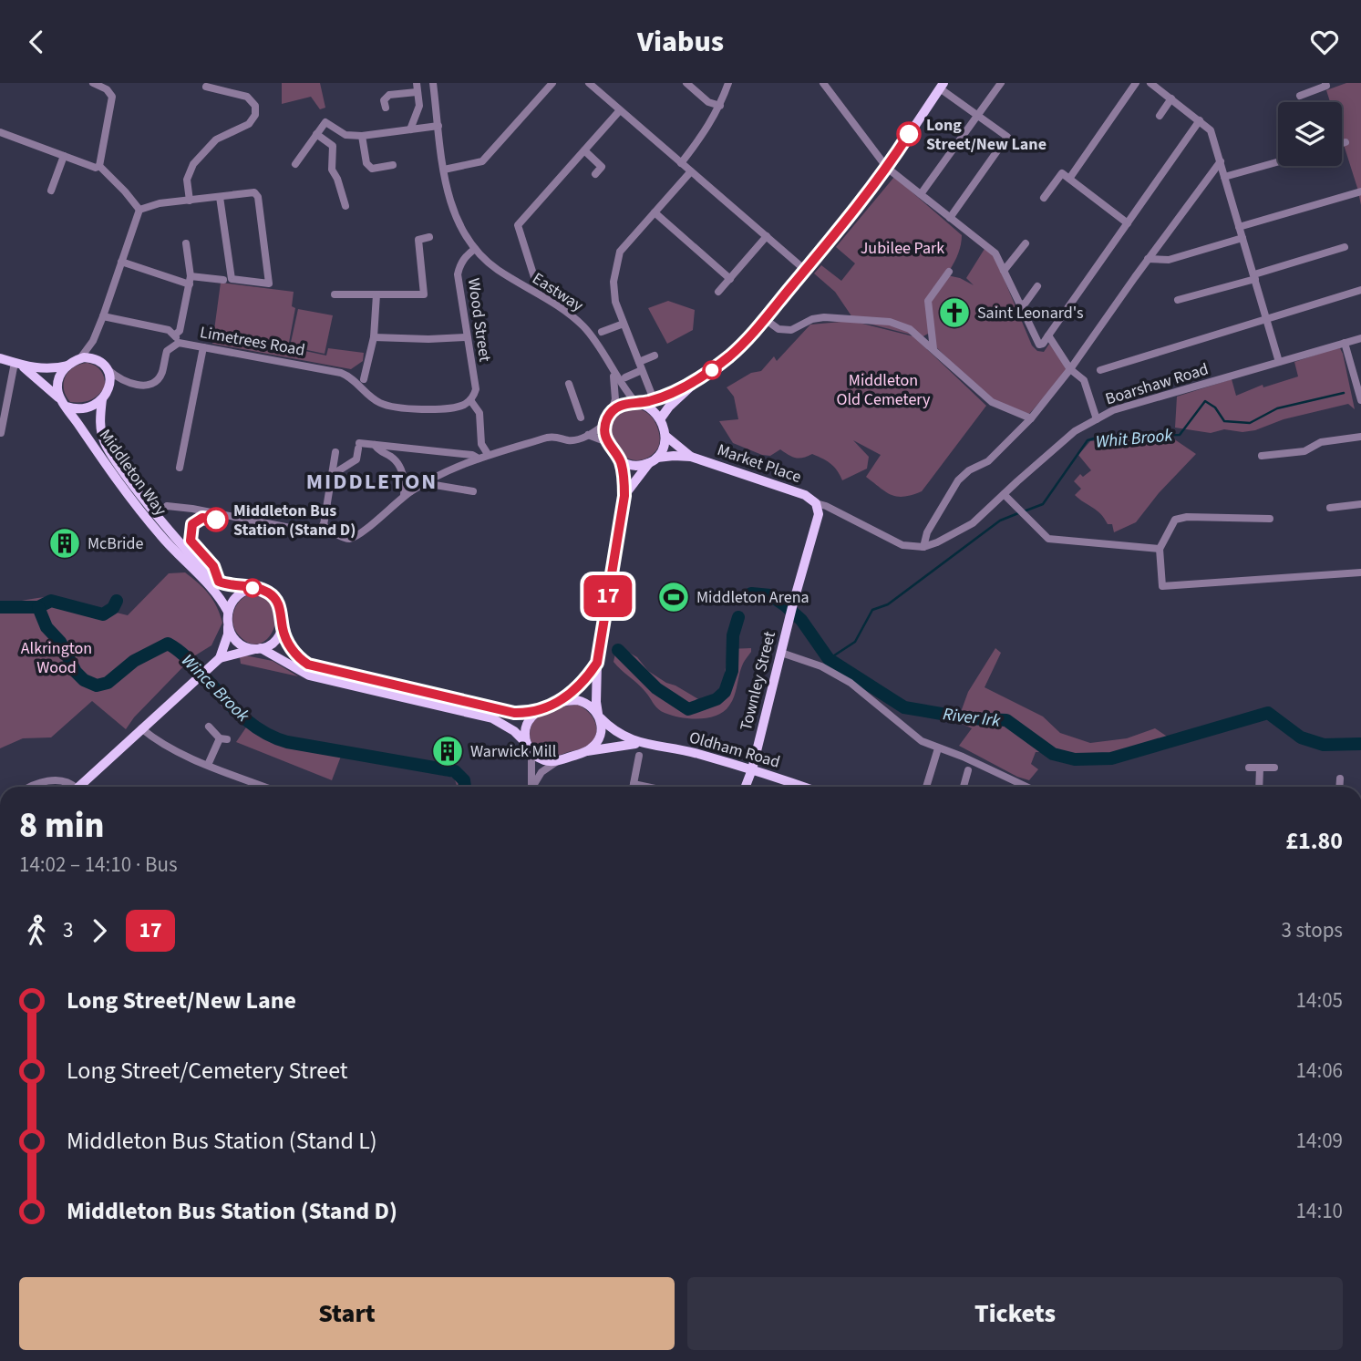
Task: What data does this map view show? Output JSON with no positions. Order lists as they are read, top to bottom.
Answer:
{
  "streets": {
    "main road": [
      "Market Place",
      "Middleton Way",
      "Townley Street",
      "Oldham Road"
    ],
    "street": [
      "Eastway",
      "Wood Street",
      "Limetrees Road",
      "Boarshaw Road"
    ]
  },
  "crossings": [
    ["Eastway", "Wood Street"],
    ["Eastway", "Market Place"],
    ["Wood Street", "Limetrees Road"],
    ["Limetrees Road", "Middleton Way"],
    ["Market Place", "Townley Street"],
    ["Townley Street", "Oldham Road"]
  ],
  "districts": ["MIDDLETON"],
  "water": ["Whit Brook", "Wince Brook", "River Irk"],
  "parks": ["Jubilee Park", "Middleton Old Cemetery", "Alkrington Wood"],
  "places": {
    "other": ["Long Street/New Lane", "Middleton Bus Station (Stand D)"],
    "church": ["Saint Leonard's"],
    "building": ["McBride", "Warwick Mill"],
    "sports": ["Middleton Arena"]
  },
  "lines": ["bus line 17"],
  "page": {
    "header": "Viabus",
    "on_map": "17",
    "heading": ["8 min", "14:02 – 14:10 · Bus", "£1.80"],
    "legs": ["3", "17", "3 stops"],
    "list": [
      {
        "name": "Long Street/New Lane",
        "value": "14:05"
      },
      {
        "name": "Long Street/Cemetery Street",
        "value": "14:06"
      },
      {
        "name": "Middleton Bus Station (Stand L)",
        "value": "14:09"
      },
      {
        "name": "Middleton Bus Station (Stand D)",
        "value": "14:10"
      }
    ],
    "buttons": ["Start", "Tickets"]
  }
}
